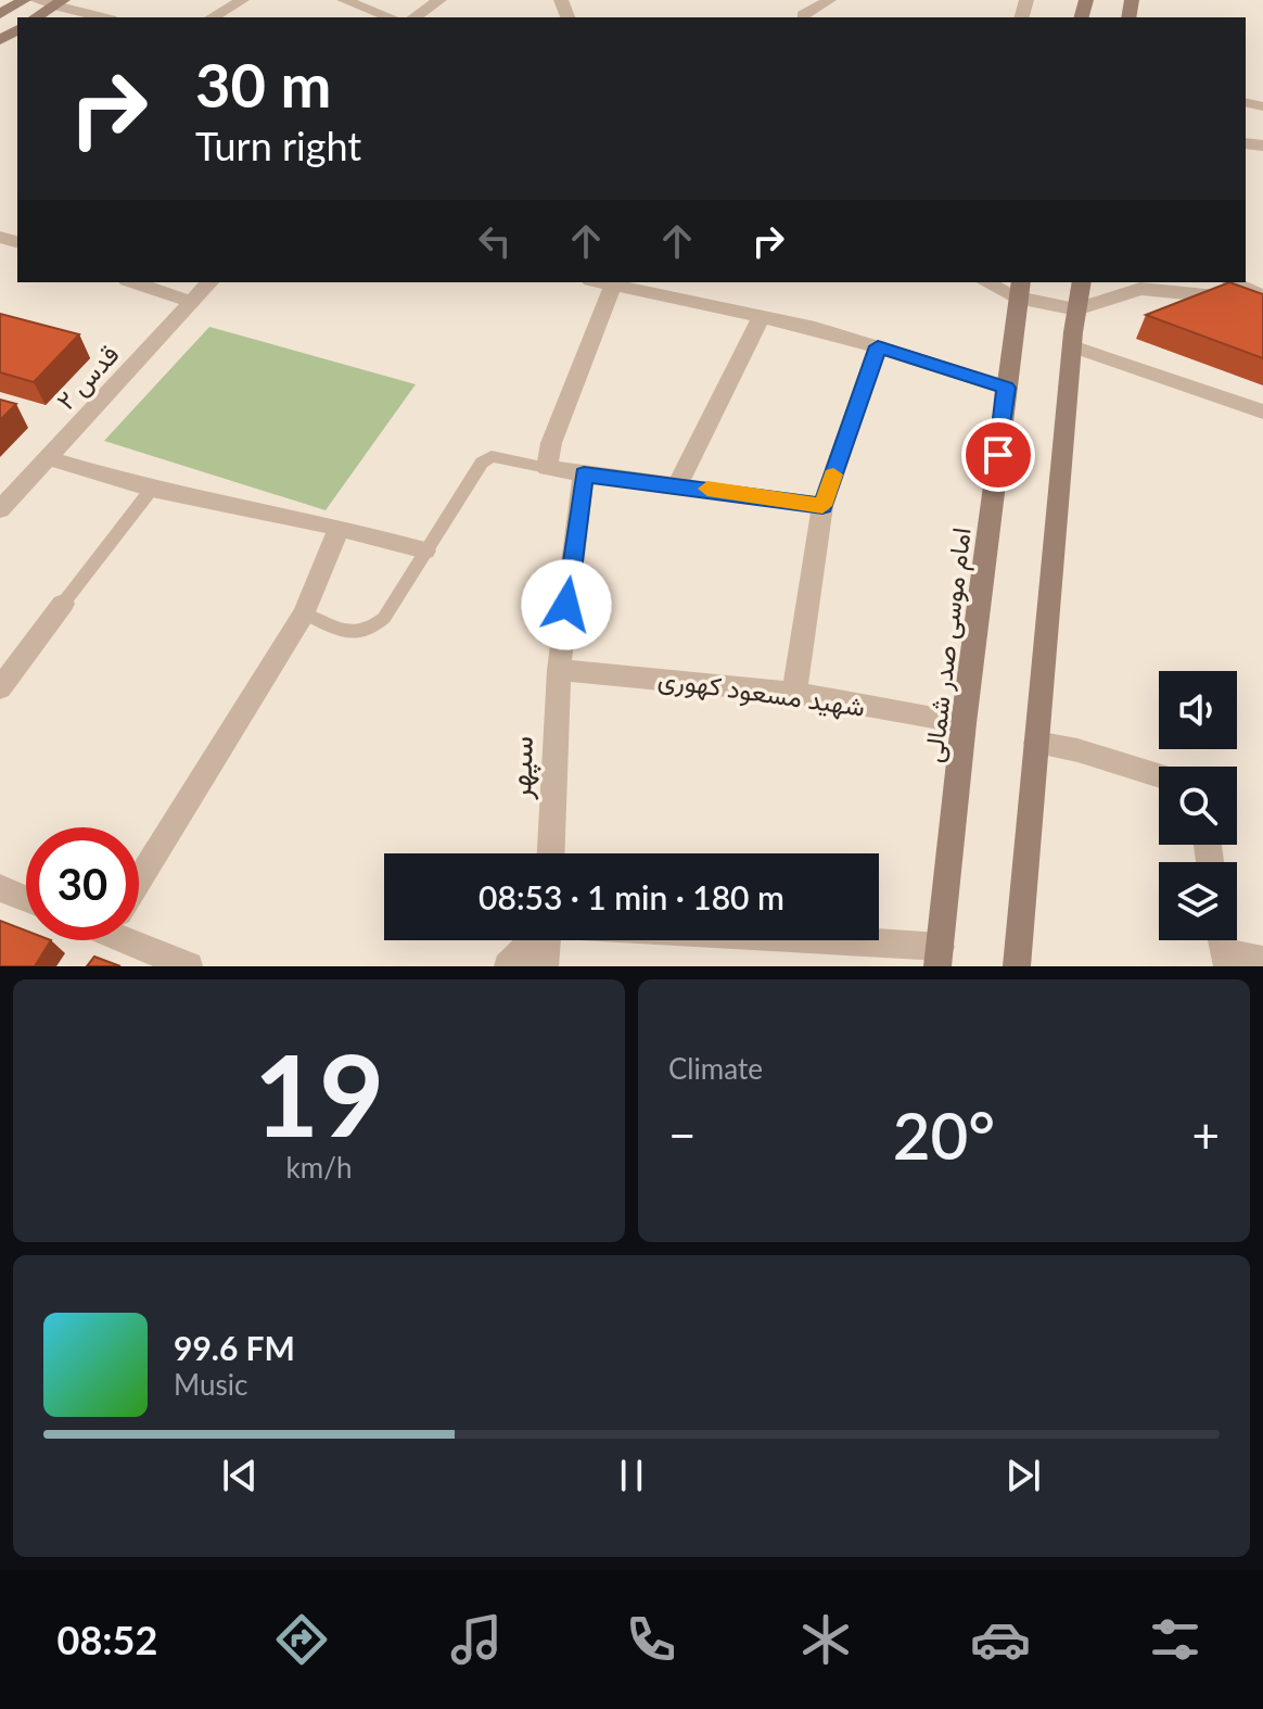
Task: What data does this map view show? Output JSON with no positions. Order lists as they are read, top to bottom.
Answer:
{
  "streets": {
    "main road": ["امام موسی صدر شمالی"],
    "street": ["قدس ۲", "شهید مسعود کهوری", "سپهر"]
  },
  "crossings": [
    ["امام موسی صدر شمالی", "شهید مسعود کهوری"],
    ["شهید مسعود کهوری", "سپهر"]
  ],
  "page": {
    "turn": ["30 m", "Turn right"],
    "limit": "30",
    "trip": "08:53 · 1 min · 180 m",
    "tile": [
      ["19", "km/h"],
      "Climate"
    ],
    "heat": ["−", "20°", "+"],
    "song": ["99.6 FM", "Music"],
    "tabs": "08:52"
  }
}
